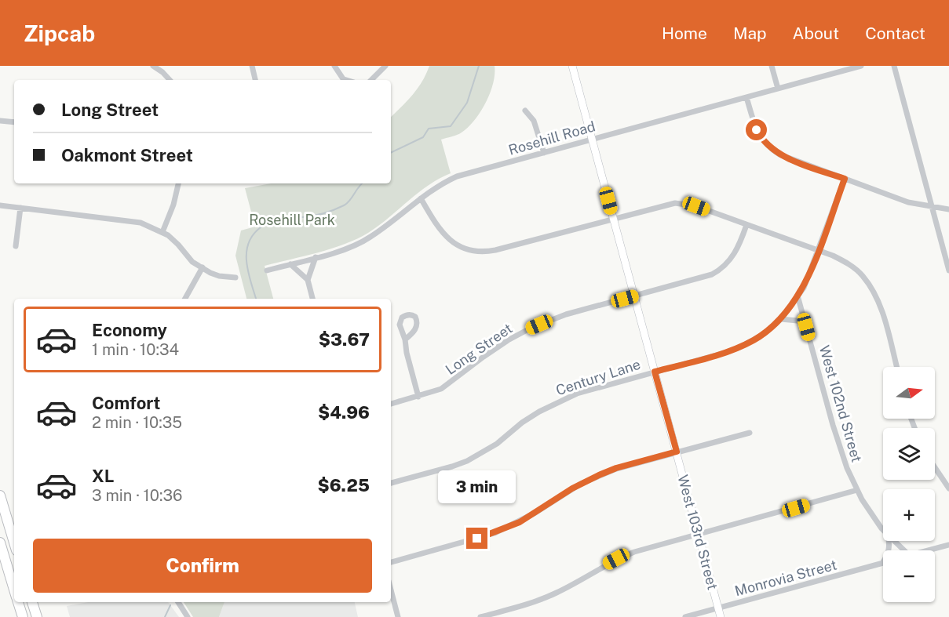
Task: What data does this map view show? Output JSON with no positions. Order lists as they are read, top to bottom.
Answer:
{
  "streets": {
    "main road": ["West 103rd Street"],
    "street": [
      "Rosehill Road",
      "Long Street",
      "Century Lane",
      "West 102nd Street",
      "Monrovia Street"
    ]
  },
  "crossings": [
    ["Rosehill Road", "West 103rd Street"],
    ["Long Street", "West 103rd Street"],
    ["Century Lane", "West 102nd Street"],
    ["Century Lane", "West 103rd Street"],
    ["West 103rd Street", "Monrovia Street"]
  ],
  "parks": ["Rosehill Park"],
  "north": "right",
  "page": {
    "header": "Zipcab",
    "nav": [
      "Home",
      "Map",
      "About",
      "Contact"
    ],
    "banner": ["Long Street", "Oakmont Street"],
    "list": [
      {
        "name": "Economy",
        "note": "1 min · 10:34",
        "value": "$3.67"
      },
      {
        "name": "Comfort",
        "note": "2 min · 10:35",
        "value": "$4.96"
      },
      {
        "name": "XL",
        "note": "3 min · 10:36",
        "value": "$6.25"
      }
    ],
    "map_buttons": ["+", "−"],
    "bubble": "3 min",
    "buttons": "Confirm"
  }
}
